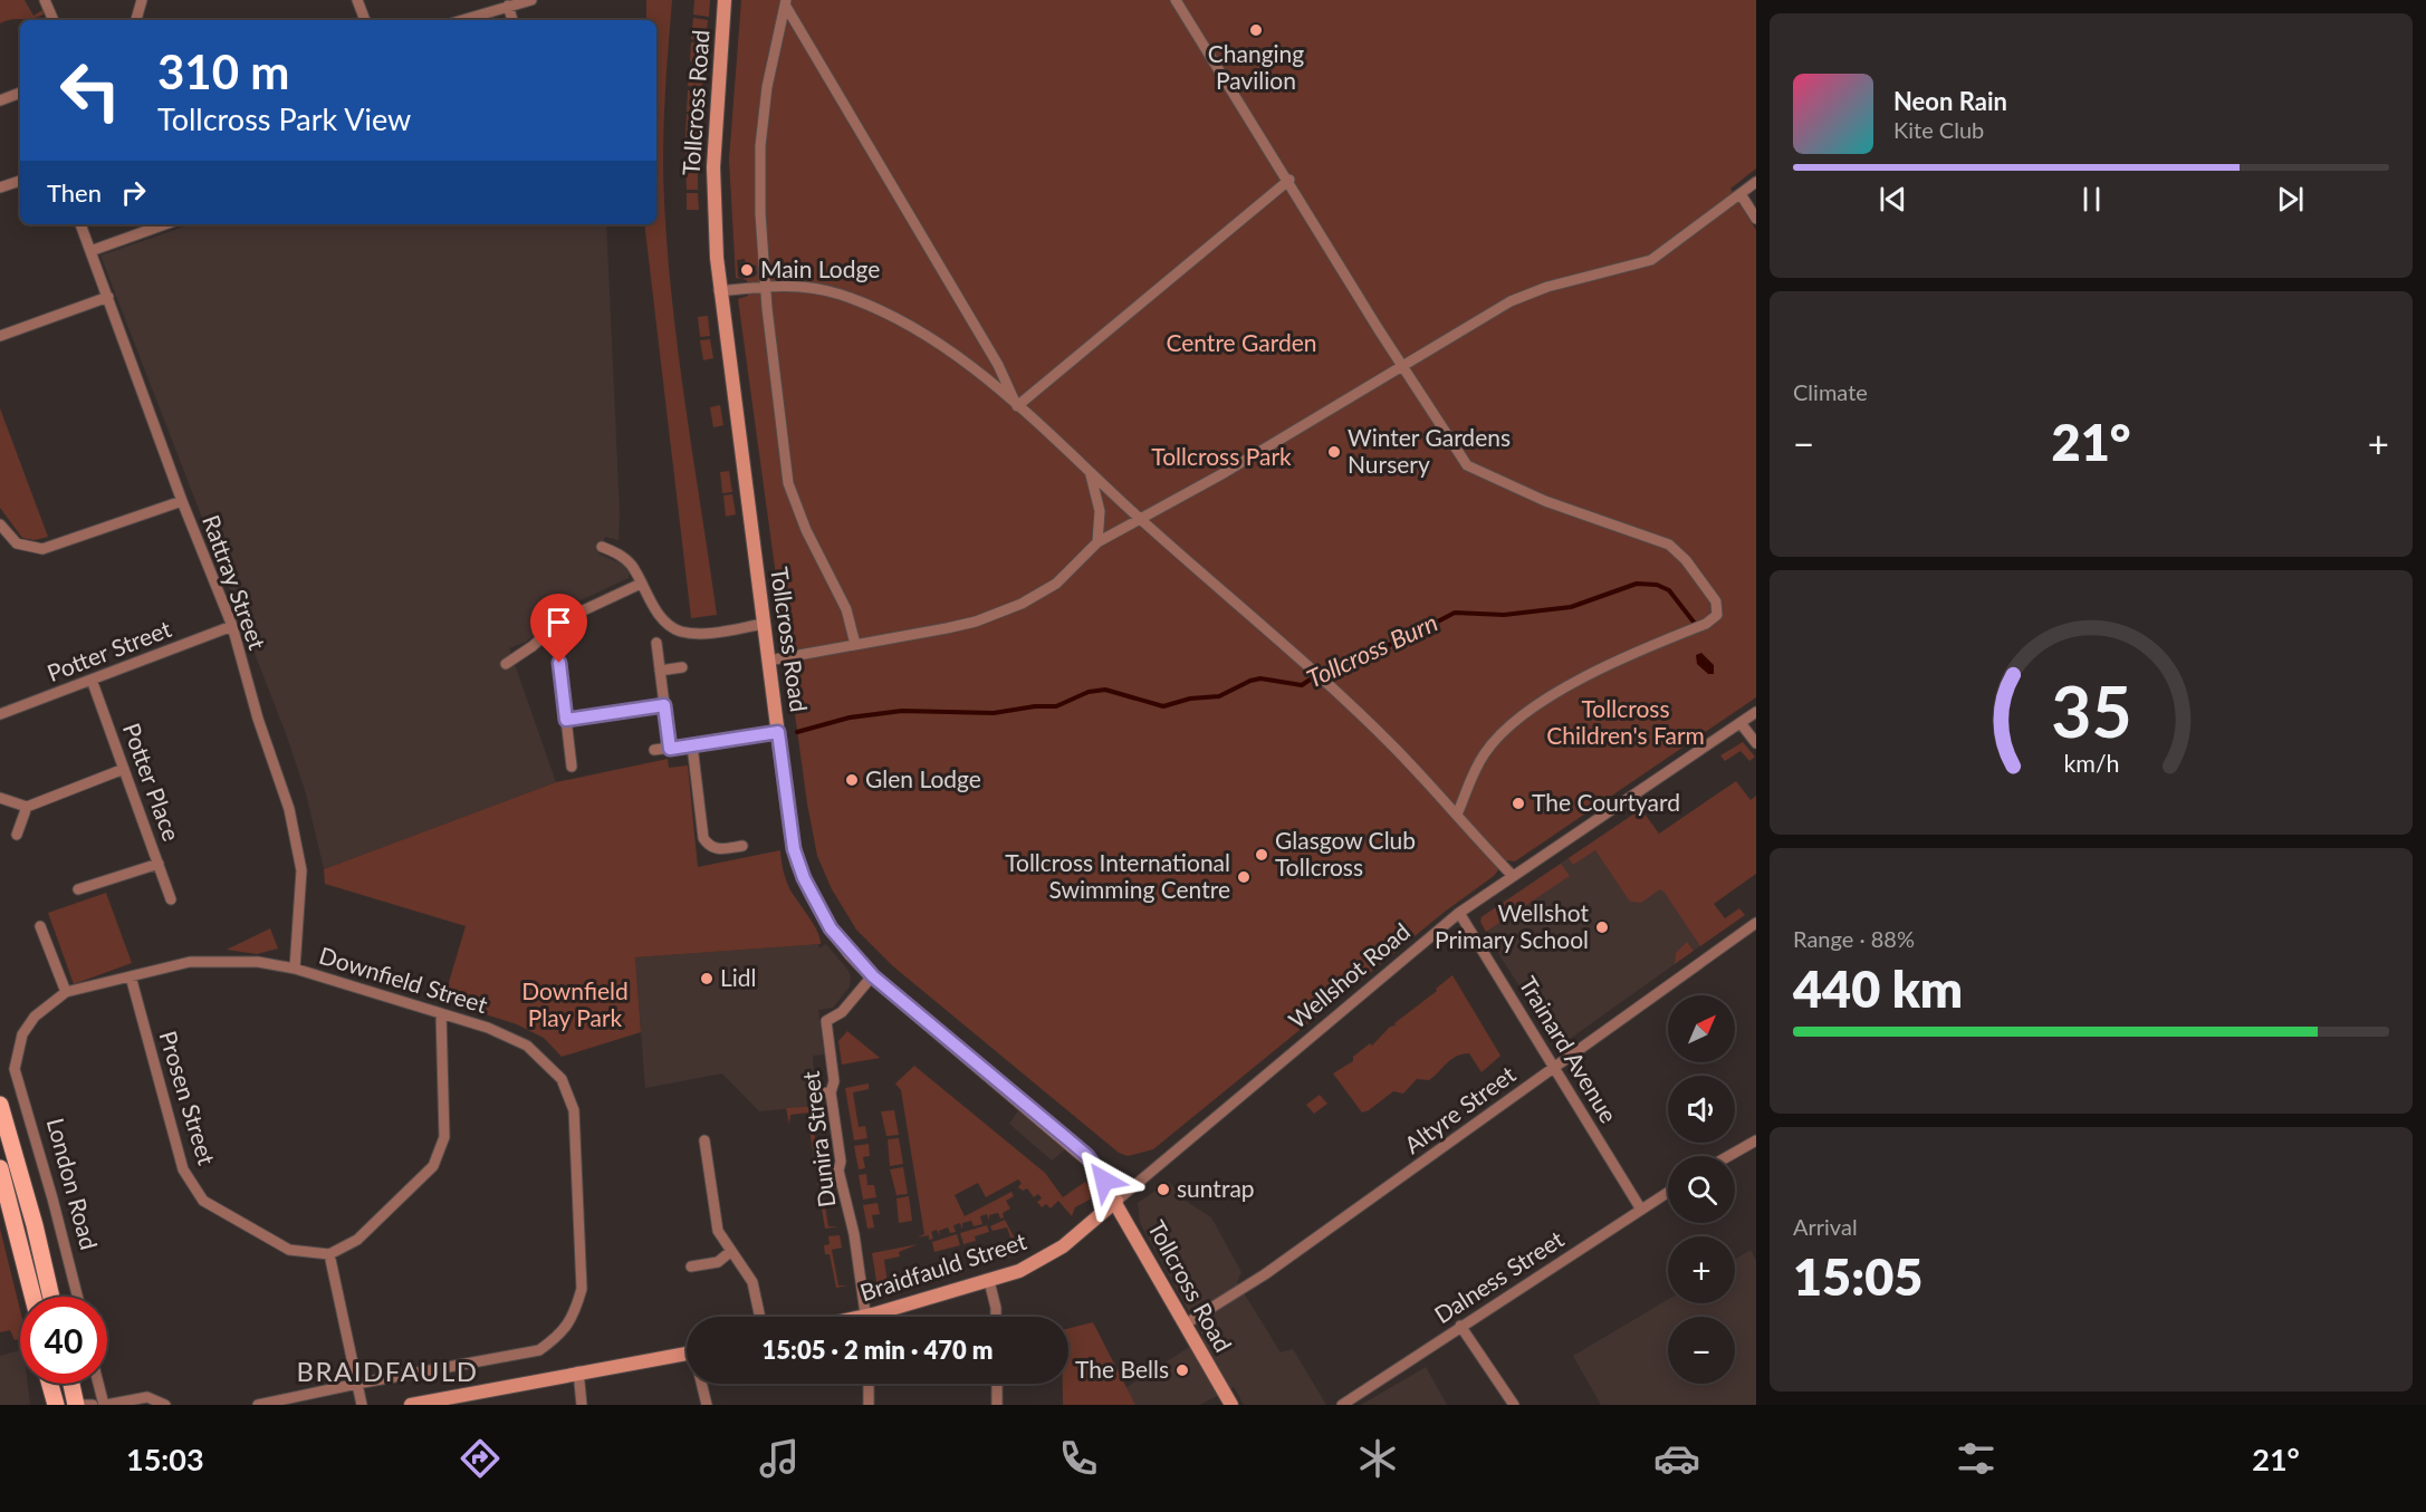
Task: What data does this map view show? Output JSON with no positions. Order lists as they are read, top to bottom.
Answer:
{
  "streets": {
    "main road": ["London Road"],
    "street": [
      "Tollcross Road",
      "Rattray Street",
      "Potter Street",
      "Potter Place",
      "Wellshot Road",
      "Downfield Street",
      "Trainard Avenue",
      "Prosen Street",
      "Altyre Street",
      "Dunira Street",
      "Braidfauld Street",
      "Dalness Street"
    ]
  },
  "crossings": [
    ["Tollcross Road", "Wellshot Road"],
    ["Tollcross Road", "Altyre Street"],
    ["Tollcross Road", "Dunira Street"],
    ["Tollcross Road", "Braidfauld Street"],
    ["Rattray Street", "Potter Street"],
    ["Rattray Street", "Downfield Street"],
    ["Potter Street", "Potter Place"],
    ["Wellshot Road", "Trainard Avenue"],
    ["Wellshot Road", "Braidfauld Street"],
    ["Downfield Street", "Prosen Street"],
    ["Downfield Street", "London Road"],
    ["Trainard Avenue", "Altyre Street"],
    ["Trainard Avenue", "Dalness Street"]
  ],
  "districts": ["BRAIDFAULD"],
  "water": ["Tollcross Burn"],
  "parks": [
    "Centre Garden",
    "Tollcross Park",
    "Tollcross Children's Farm",
    "Downfield Play Park"
  ],
  "places": [
    "Changing Pavilion",
    "Main Lodge",
    "Winter Gardens Nursery",
    "Glen Lodge",
    "The Courtyard",
    "Glasgow Club Tollcross",
    "Tollcross International Swimming Centre",
    "Wellshot Primary School",
    "Lidl",
    "suntrap",
    "The Bells"
  ],
  "north": "top right",
  "page": {
    "turn": ["310 m", "Tollcross Park View"],
    "song": ["Neon Rain", "Kite Club"],
    "then": "Then",
    "tile": [
      "Climate",
      ["Range · 88%", "440 km"],
      ["Arrival", "15:05"]
    ],
    "heat": ["−", "21°", "+"],
    "map_buttons": ["+", "−"],
    "limit": "40",
    "trip": "15:05 · 2 min · 470 m",
    "tabs": ["15:03", "21°"],
    "gauge": ["35", "km/h"]
  }
}
